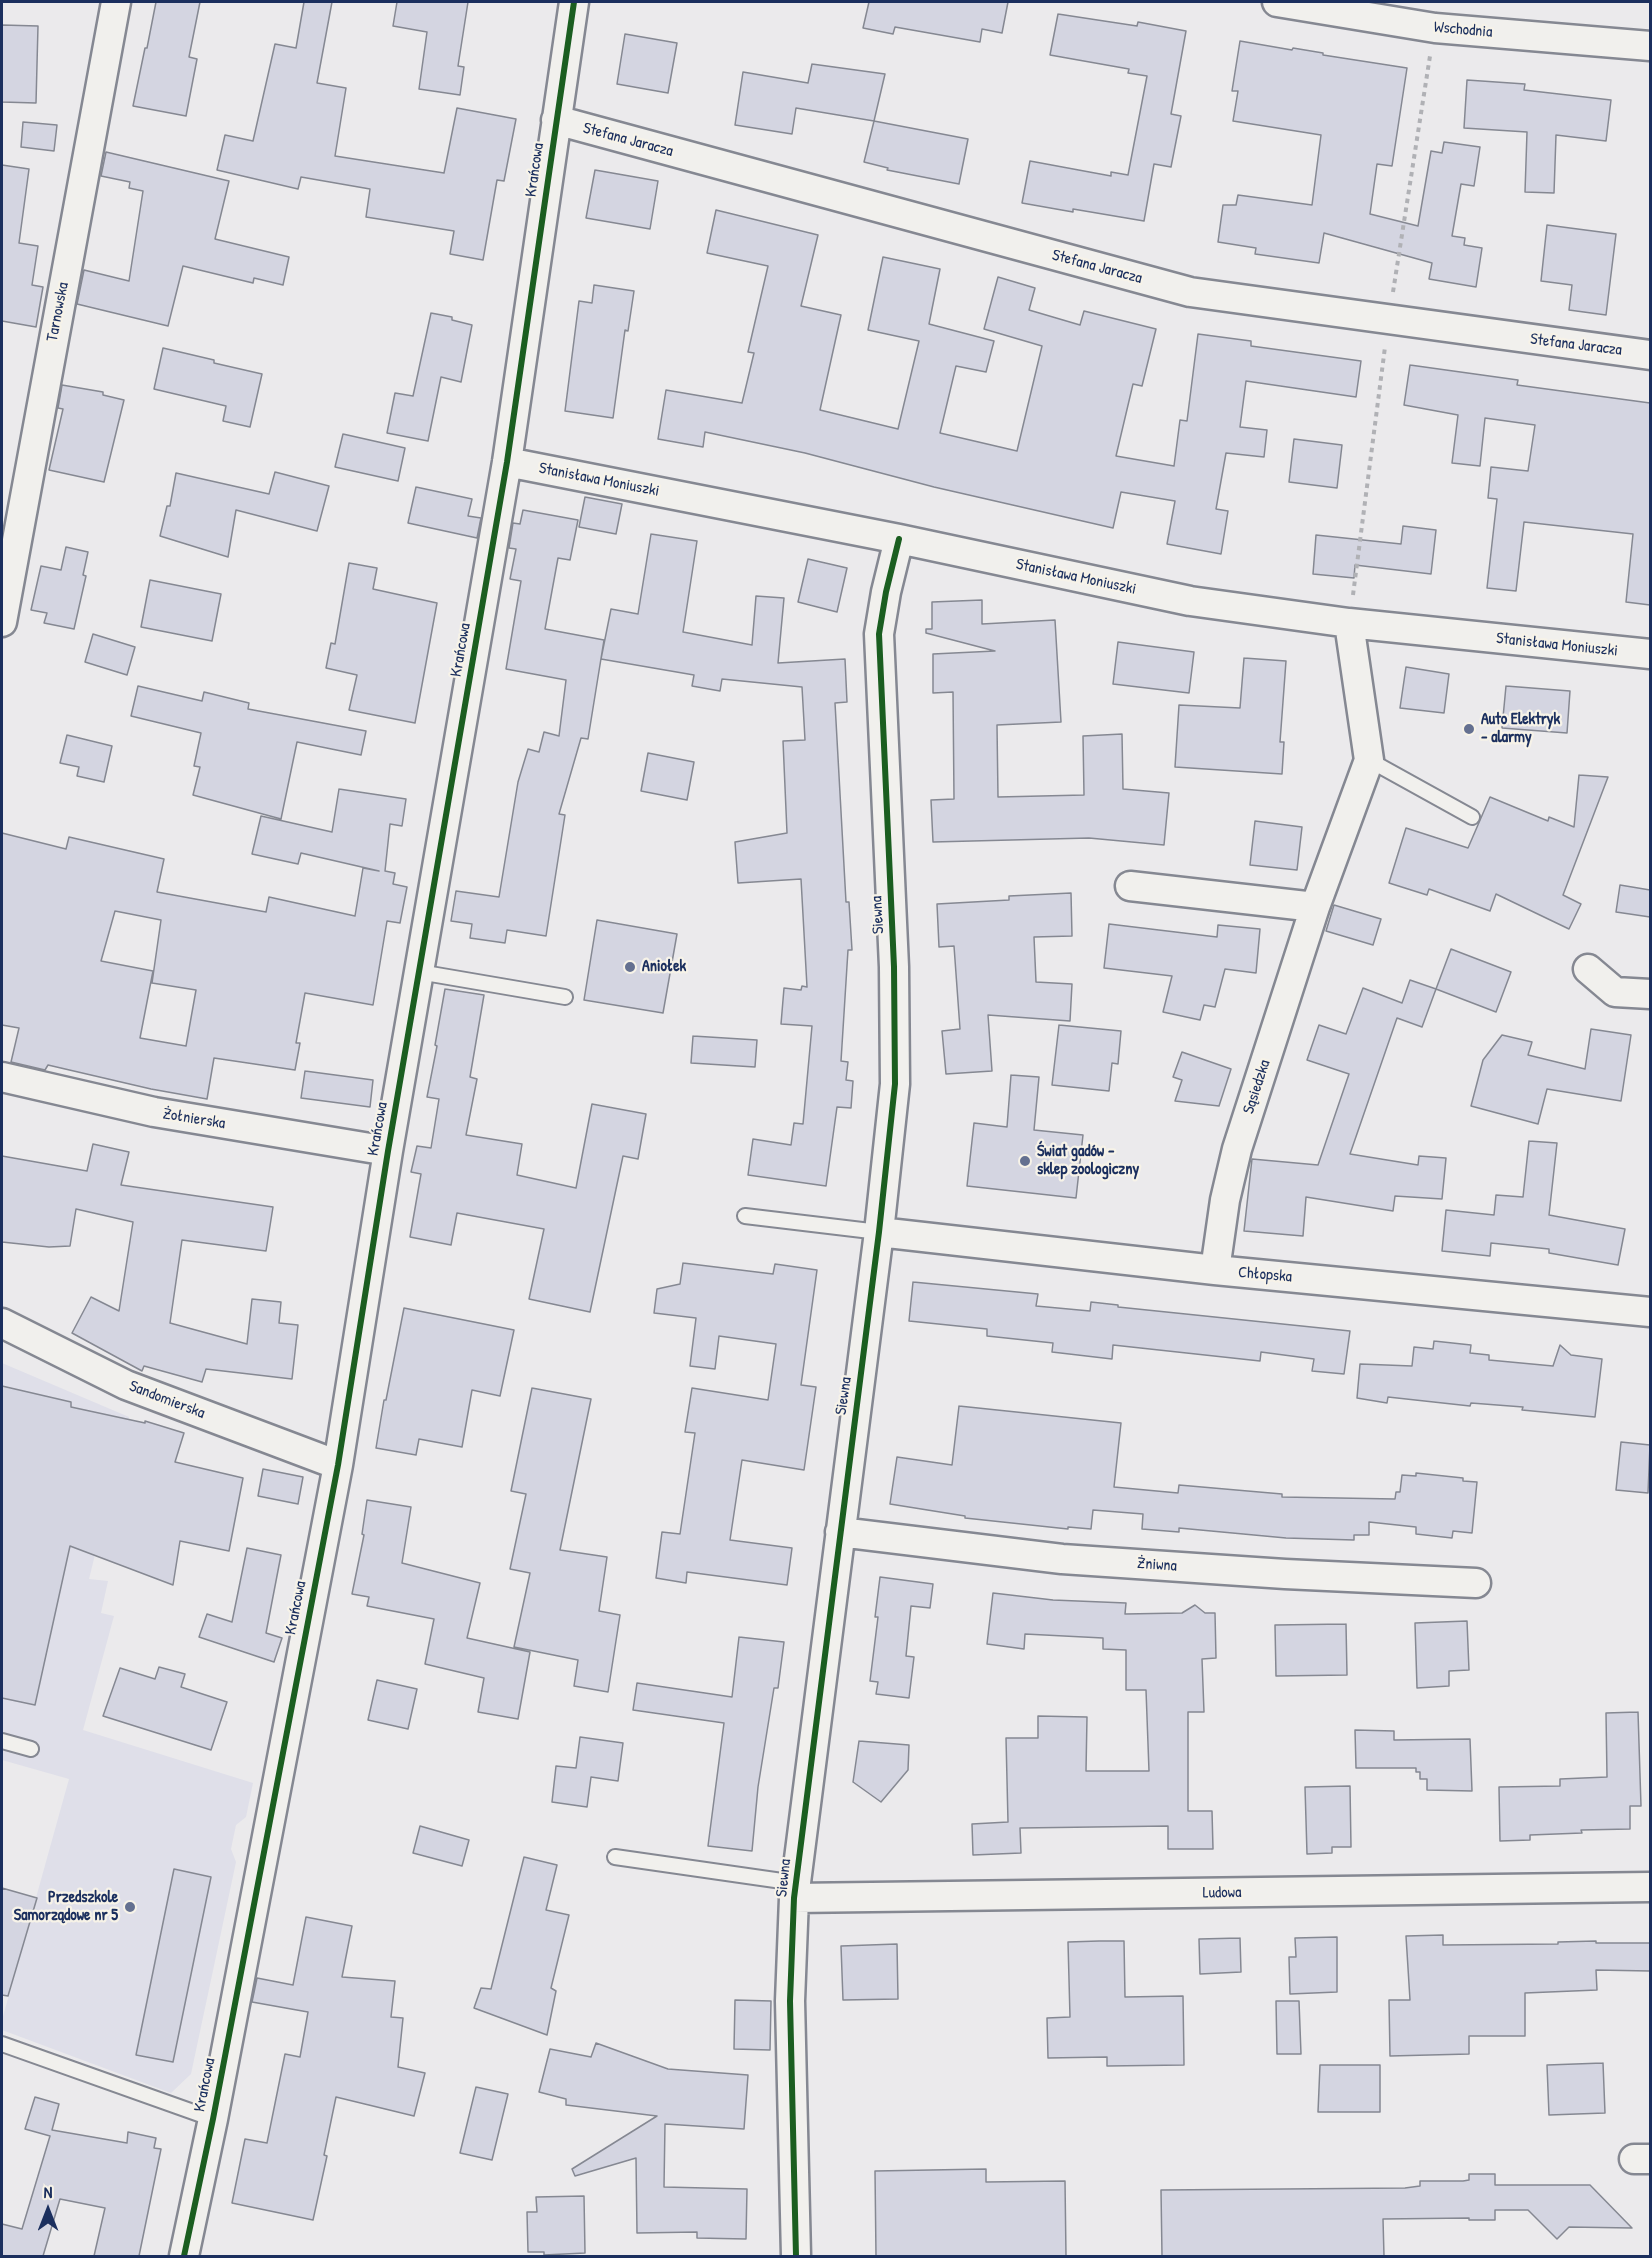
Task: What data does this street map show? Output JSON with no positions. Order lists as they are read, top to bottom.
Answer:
{
  "streets": {
    "street": [
      "Wschodnia",
      "Stefana Jaracza",
      "Krańcowa",
      "Tarnowska",
      "Stanisława Moniuszki",
      "Siewna",
      "Sąsiedzka",
      "Żołnierska",
      "Chłopska",
      "Sandomierska",
      "Żniwna",
      "Ludowa"
    ]
  },
  "crossings": [
    ["Stefana Jaracza", "Krańcowa"],
    ["Krańcowa", "Stanisława Moniuszki"],
    ["Krańcowa", "Żołnierska"],
    ["Krańcowa", "Sandomierska"],
    ["Stanisława Moniuszki", "Siewna"],
    ["Stanisława Moniuszki", "Sąsiedzka"],
    ["Siewna", "Chłopska"],
    ["Siewna", "Żniwna"],
    ["Siewna", "Ludowa"],
    ["Sąsiedzka", "Chłopska"]
  ],
  "places": [
    "Auto Elektryk - alarmy",
    "Aniołek",
    "Świat gadów - sklep zoologiczny",
    "Przedszkole Samorządowe nr 5"
  ],
  "north": "top"
}
